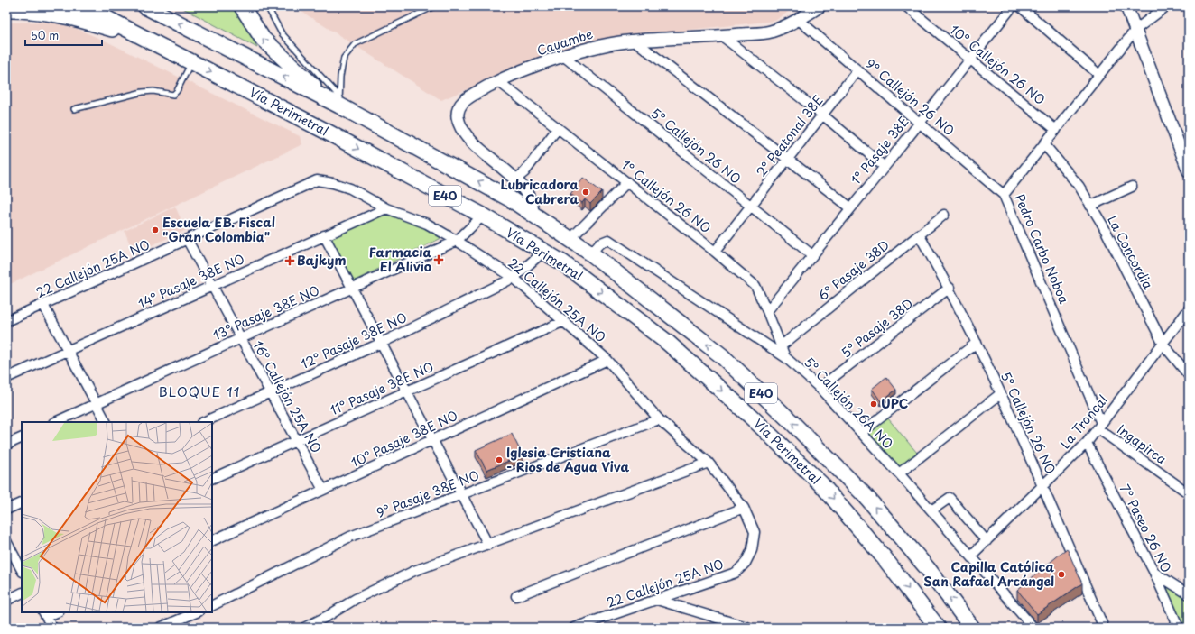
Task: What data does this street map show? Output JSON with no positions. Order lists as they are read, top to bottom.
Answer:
{
  "streets": {
    "highway": ["Vía Perimetral", "E40"],
    "street": [
      "Cayambe",
      "10° Callejón 26 NO",
      "9° Callejón 26 NO",
      "2° Peatonal 38E",
      "5° Callejón 26 NO",
      "1° Pasaje 38E",
      "1° Callejón 26 NO",
      "Pedro Carbo Noboa",
      "La Concordia",
      "22 Callejón 25A NO",
      "6° Pasaje 38D",
      "14° Pasaje 38E NO",
      "13° Pasaje 38E NO",
      "5° Pasaje 38D",
      "12° Pasaje 38E NO",
      "11° Pasaje 38E NO",
      "16° Callejón 25A NO",
      "5° Callejón 26A NO",
      "La Troncal",
      "10° Pasaje 38E NO",
      "Ingapirca",
      "9° Pasaje 38E NO",
      "7° Paseo 26 NO"
    ]
  },
  "crossings": [
    ["Cayambe", "9° Callejón 26 NO"],
    ["Cayambe", "Vía Perimetral"],
    ["Cayambe", "5° Callejón 26 NO"],
    ["Cayambe", "1° Callejón 26 NO"],
    ["10° Callejón 26 NO", "1° Pasaje 38E"],
    ["10° Callejón 26 NO", "Pedro Carbo Noboa"],
    ["9° Callejón 26 NO", "2° Peatonal 38E"],
    ["9° Callejón 26 NO", "1° Pasaje 38E"],
    ["9° Callejón 26 NO", "Pedro Carbo Noboa"],
    ["Vía Perimetral", "13° Pasaje 38E NO"],
    ["Vía Perimetral", "12° Pasaje 38E NO"],
    ["Vía Perimetral", "5° Callejón 26A NO"],
    ["2° Peatonal 38E", "5° Callejón 26 NO"],
    ["2° Peatonal 38E", "1° Callejón 26 NO"],
    ["5° Callejón 26 NO", "1° Pasaje 38E"],
    ["5° Callejón 26 NO", "6° Pasaje 38D"],
    ["5° Callejón 26 NO", "5° Pasaje 38D"],
    ["5° Callejón 26 NO", "La Troncal"],
    ["1° Pasaje 38E", "1° Callejón 26 NO"],
    ["1° Callejón 26 NO", "6° Pasaje 38D"],
    ["1° Callejón 26 NO", "5° Callejón 26A NO"],
    ["Pedro Carbo Noboa", "La Concordia"],
    ["Pedro Carbo Noboa", "La Troncal"],
    ["Pedro Carbo Noboa", "Ingapirca"],
    ["La Concordia", "La Troncal"],
    ["22 Callejón 25A NO", "14° Pasaje 38E NO"],
    ["22 Callejón 25A NO", "13° Pasaje 38E NO"],
    ["22 Callejón 25A NO", "12° Pasaje 38E NO"],
    ["22 Callejón 25A NO", "11° Pasaje 38E NO"],
    ["22 Callejón 25A NO", "16° Callejón 25A NO"],
    ["22 Callejón 25A NO", "10° Pasaje 38E NO"],
    ["22 Callejón 25A NO", "9° Pasaje 38E NO"],
    ["14° Pasaje 38E NO", "16° Callejón 25A NO"],
    ["13° Pasaje 38E NO", "16° Callejón 25A NO"],
    ["5° Pasaje 38D", "5° Callejón 26A NO"],
    ["12° Pasaje 38E NO", "16° Callejón 25A NO"],
    ["11° Pasaje 38E NO", "16° Callejón 25A NO"],
    ["16° Callejón 25A NO", "10° Pasaje 38E NO"],
    ["5° Callejón 26A NO", "La Troncal"],
    ["La Troncal", "Ingapirca"],
    ["La Troncal", "7° Paseo 26 NO"]
  ],
  "districts": ["BLOQUE 11"],
  "places": {
    "other": [
      "Lubricadora Cabrera",
      "Escuela EB. Fiscal \"Gran Colombia\"",
      "UPC",
      "Iglesia Cristiana - Rios de Agua Viva",
      "Capilla Católica San Rafael Arcángel"
    ],
    "health": ["Farmacia El Alivio", "Bajkym"]
  },
  "scale_bar": "50 m"
}
